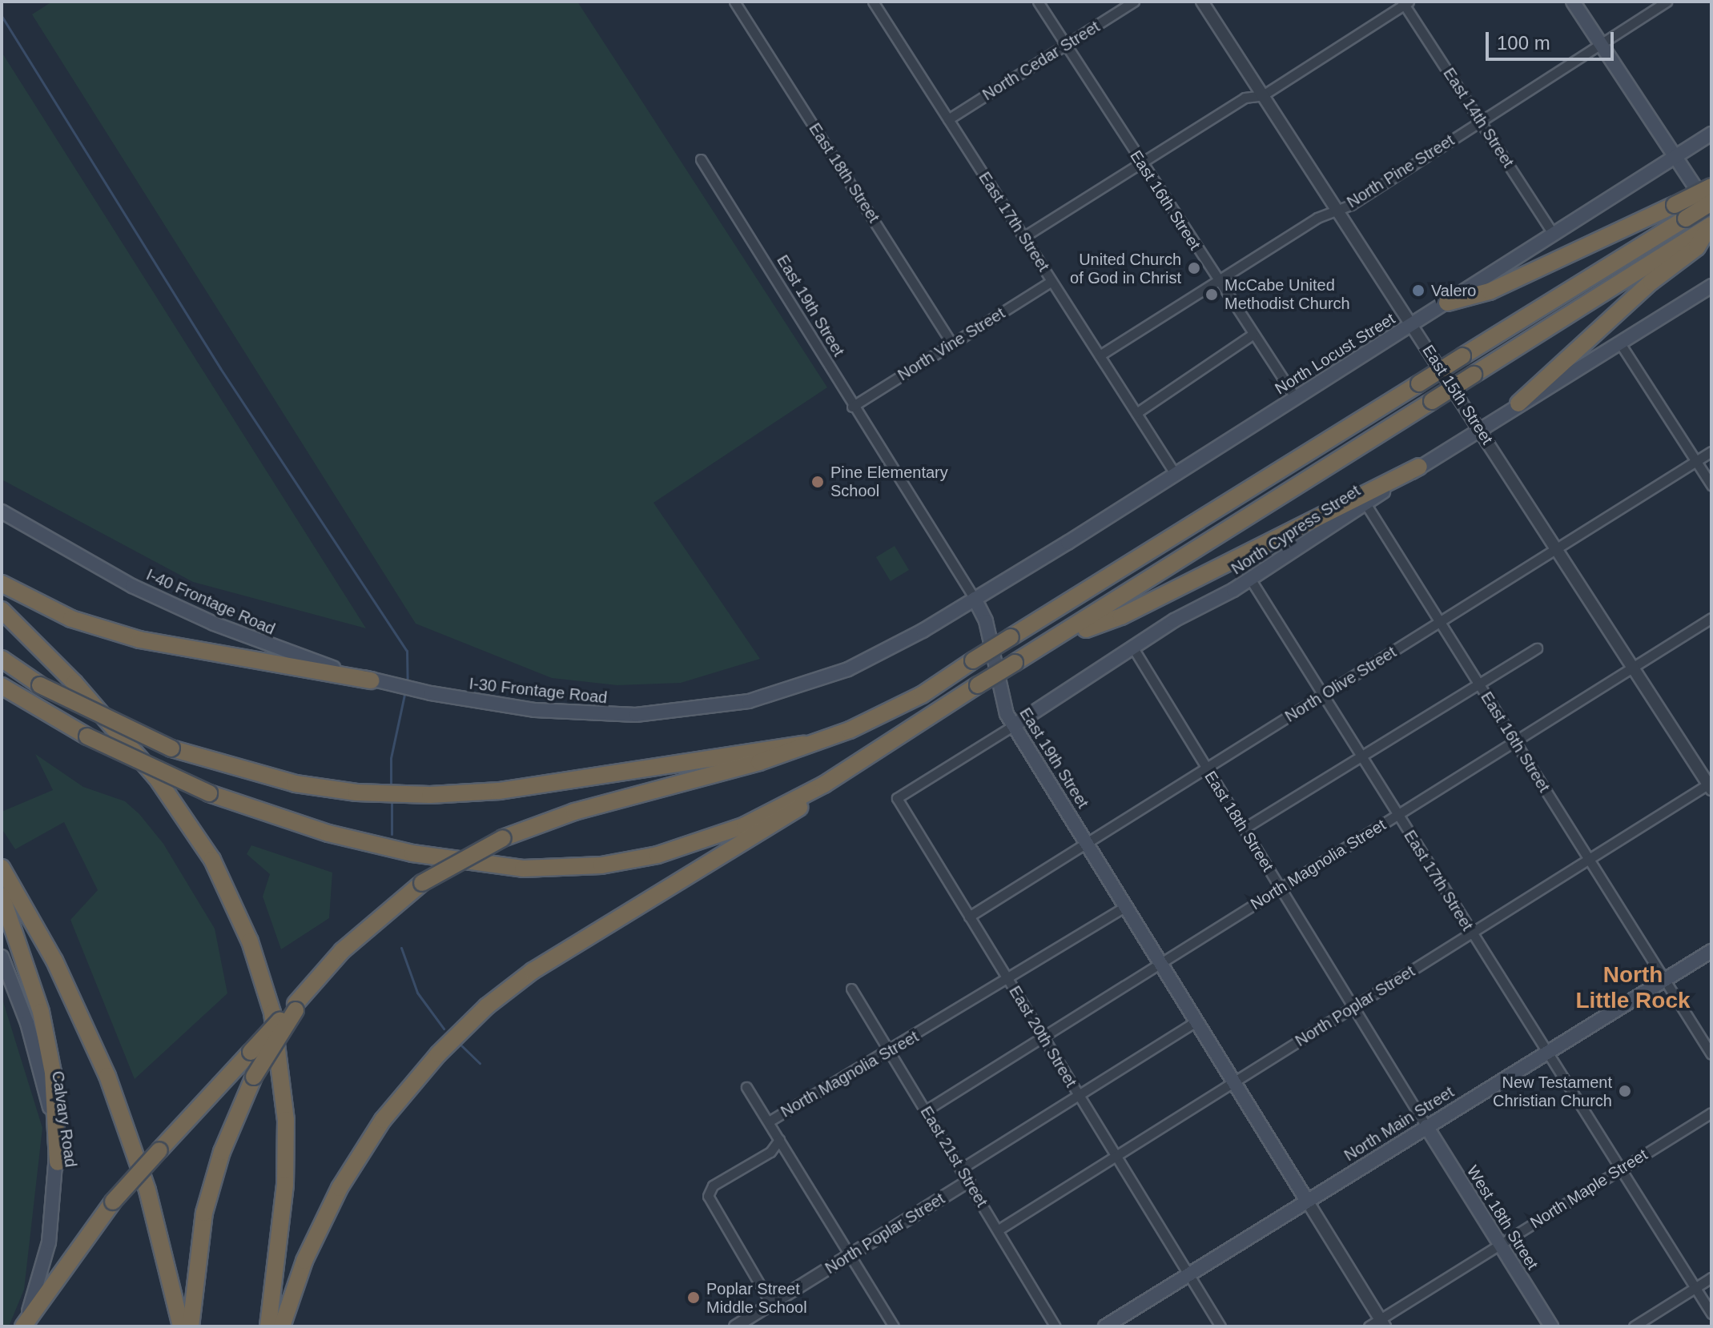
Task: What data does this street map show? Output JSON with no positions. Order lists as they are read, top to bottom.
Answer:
{
  "streets": {
    "main road": [
      "East 19th Street",
      "North Locust Street",
      "North Cypress Street",
      "I-40 Frontage Road",
      "I-30 Frontage Road",
      "Calvary Road",
      "North Main Street",
      "West 18th Street"
    ],
    "street": [
      "North Cedar Street",
      "East 14th Street",
      "North Pine Street",
      "East 18th Street",
      "East 16th Street",
      "East 17th Street",
      "North Vine Street",
      "East 15th Street",
      "North Olive Street",
      "North Magnolia Street",
      "North Poplar Street",
      "East 20th Street",
      "East 21st Street",
      "North Maple Street"
    ]
  },
  "crossings": [
    ["North Cedar Street", "East 16th Street"],
    ["North Cedar Street", "East 17th Street"],
    ["East 14th Street", "North Pine Street"],
    ["East 14th Street", "North Locust Street"],
    ["North Pine Street", "East 16th Street"],
    ["North Pine Street", "East 17th Street"],
    ["North Pine Street", "East 15th Street"],
    ["East 18th Street", "North Vine Street"],
    ["East 18th Street", "North Cypress Street"],
    ["East 18th Street", "North Olive Street"],
    ["East 18th Street", "North Magnolia Street"],
    ["East 18th Street", "North Poplar Street"],
    ["East 18th Street", "North Main Street"],
    ["East 18th Street", "West 18th Street"],
    ["East 16th Street", "North Locust Street"],
    ["East 16th Street", "North Cypress Street"],
    ["East 16th Street", "North Olive Street"],
    ["East 16th Street", "North Magnolia Street"],
    ["East 16th Street", "North Poplar Street"],
    ["East 16th Street", "North Main Street"],
    ["East 17th Street", "North Vine Street"],
    ["East 17th Street", "North Locust Street"],
    ["East 17th Street", "North Cypress Street"],
    ["East 17th Street", "North Olive Street"],
    ["East 17th Street", "North Magnolia Street"],
    ["East 17th Street", "North Poplar Street"],
    ["East 17th Street", "North Main Street"],
    ["East 17th Street", "North Maple Street"],
    ["East 19th Street", "North Vine Street"],
    ["East 19th Street", "North Locust Street"],
    ["East 19th Street", "North Cypress Street"],
    ["East 19th Street", "North Olive Street"],
    ["East 19th Street", "I-30 Frontage Road"],
    ["East 19th Street", "North Magnolia Street"],
    ["East 19th Street", "North Poplar Street"],
    ["East 19th Street", "North Main Street"],
    ["North Locust Street", "East 15th Street"],
    ["North Locust Street", "I-30 Frontage Road"],
    ["East 15th Street", "North Cypress Street"],
    ["East 15th Street", "North Olive Street"],
    ["East 15th Street", "North Magnolia Street"],
    ["East 15th Street", "North Poplar Street"],
    ["North Cypress Street", "East 20th Street"],
    ["I-40 Frontage Road", "I-30 Frontage Road"],
    ["North Olive Street", "East 20th Street"],
    ["North Magnolia Street", "East 20th Street"],
    ["North Magnolia Street", "East 21st Street"],
    ["North Poplar Street", "East 20th Street"],
    ["North Poplar Street", "East 21st Street"],
    ["East 20th Street", "North Main Street"],
    ["North Main Street", "West 18th Street"],
    ["North Maple Street", "West 18th Street"]
  ],
  "districts": ["North Little Rock"],
  "places": [
    "United Church of God in Christ",
    "Valero",
    "McCabe United Methodist Church",
    "Pine Elementary School",
    "New Testament Christian Church",
    "Poplar Street Middle School"
  ],
  "scale_bar": "100 m"
}
